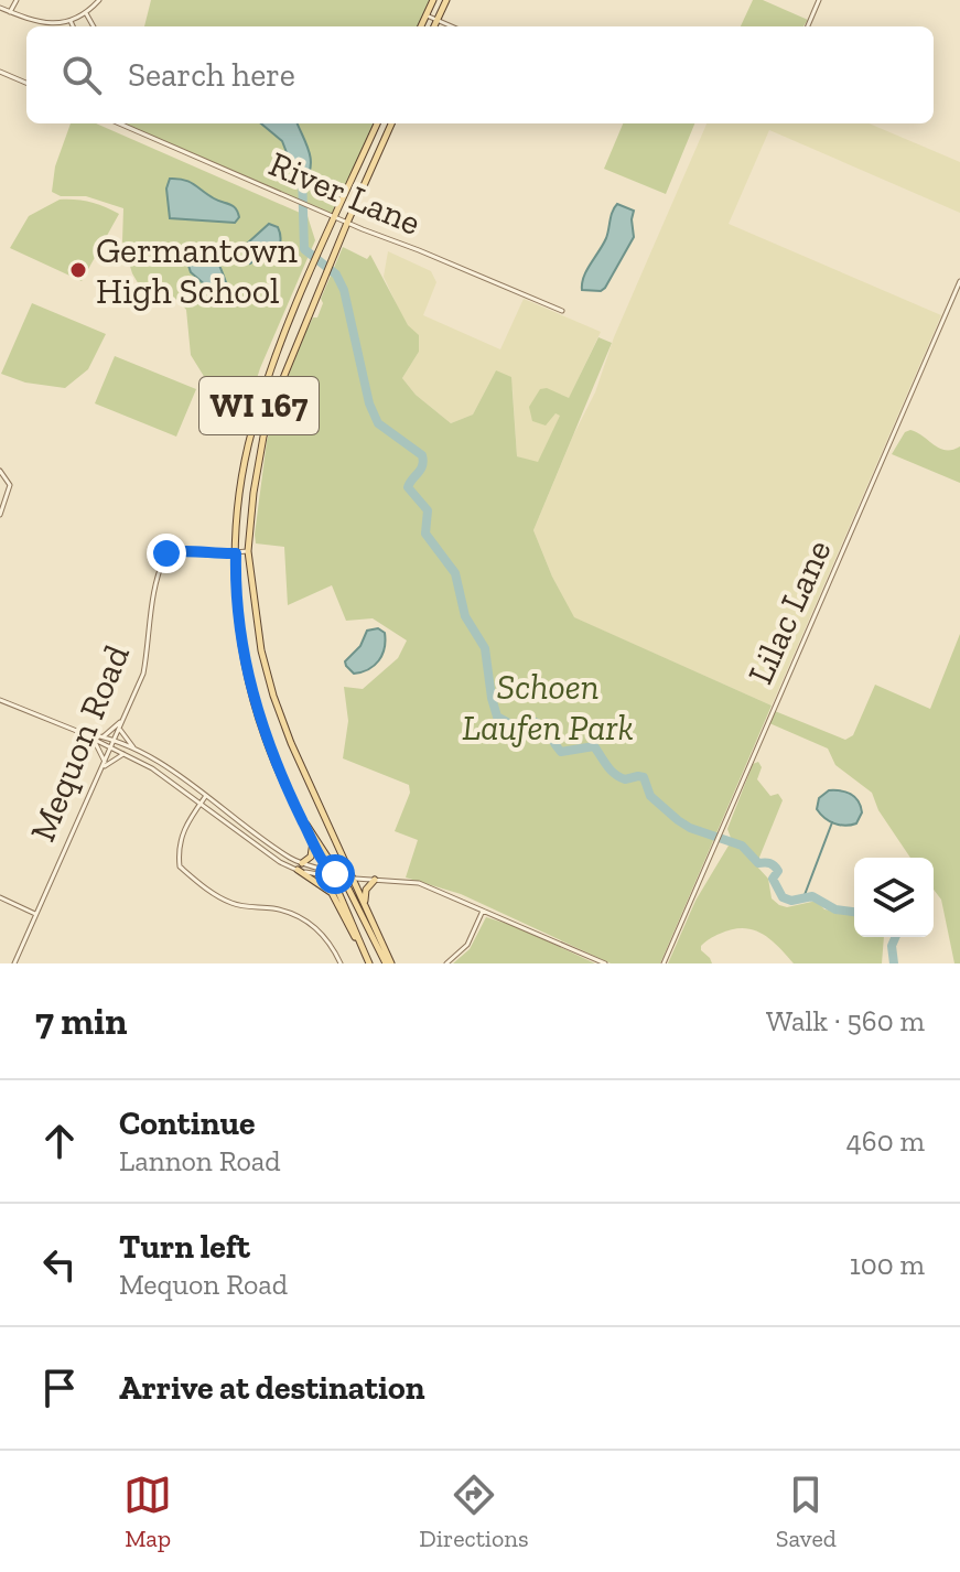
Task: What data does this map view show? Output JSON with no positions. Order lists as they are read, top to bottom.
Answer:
{
  "streets": {
    "main road": ["WI 167"],
    "street": ["River Lane", "Lilac Lane", "Mequon Road"]
  },
  "crossings": [
    ["River Lane", "WI 167"],
    ["WI 167", "Mequon Road"]
  ],
  "parks": ["Schoen Laufen Park"],
  "places": ["Germantown High School"],
  "page": {
    "search": "Search here",
    "heading": ["7 min", "Walk · 560 m"],
    "list": [
      ["Continue", "Lannon Road", "460 m"],
      ["Turn left", "Mequon Road", "100 m"],
      "Arrive at destination"
    ],
    "nav": ["Map", "Directions", "Saved"]
  }
}
